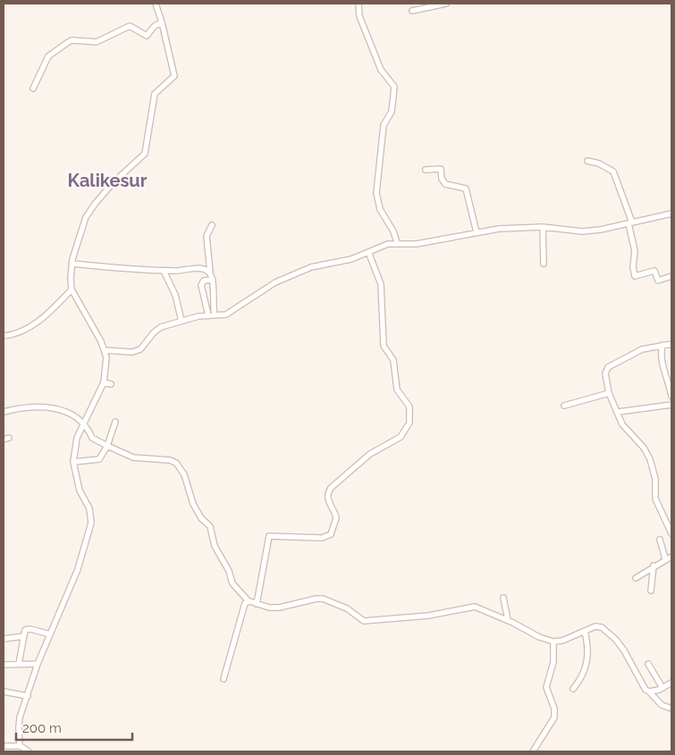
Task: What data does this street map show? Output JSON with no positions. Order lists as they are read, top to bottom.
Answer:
{
  "districts": ["Kalikesur"],
  "scale_bar": "200 m"
}
